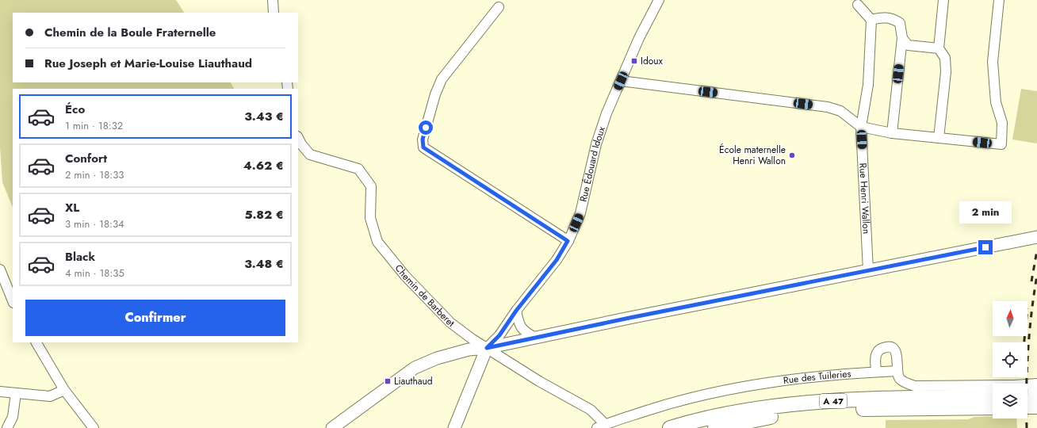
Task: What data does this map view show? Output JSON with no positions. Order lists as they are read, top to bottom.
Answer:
{
  "streets": {
    "highway": ["A 47"],
    "street": [
      "Rue Édouard Idoux",
      "Rue Henri Wallon",
      "Chemin de Barberet",
      "Rue des Tuileries"
    ]
  },
  "crossings": [
    ["Rue Édouard Idoux", "Chemin de Barberet"],
    ["Chemin de Barberet", "Rue des Tuileries"]
  ],
  "places": {
    "transit": ["Idoux", "Liauthaud"],
    "other": ["École maternelle Henri Wallon"]
  },
  "north": "top",
  "page": {
    "banner": ["Chemin de la Boule Fraternelle", "Rue Joseph et Marie-Louise Liauthaud"],
    "list": [
      {
        "name": "Éco",
        "note": "1 min · 18:32",
        "value": "3.43 €"
      },
      {
        "name": "Confort",
        "note": "2 min · 18:33",
        "value": "4.62 €"
      },
      {
        "name": "XL",
        "note": "3 min · 18:34",
        "value": "5.82 €"
      },
      {
        "name": "Black",
        "note": "4 min · 18:35",
        "value": "3.48 €"
      }
    ],
    "bubble": "2 min",
    "buttons": "Confirmer"
  }
}
